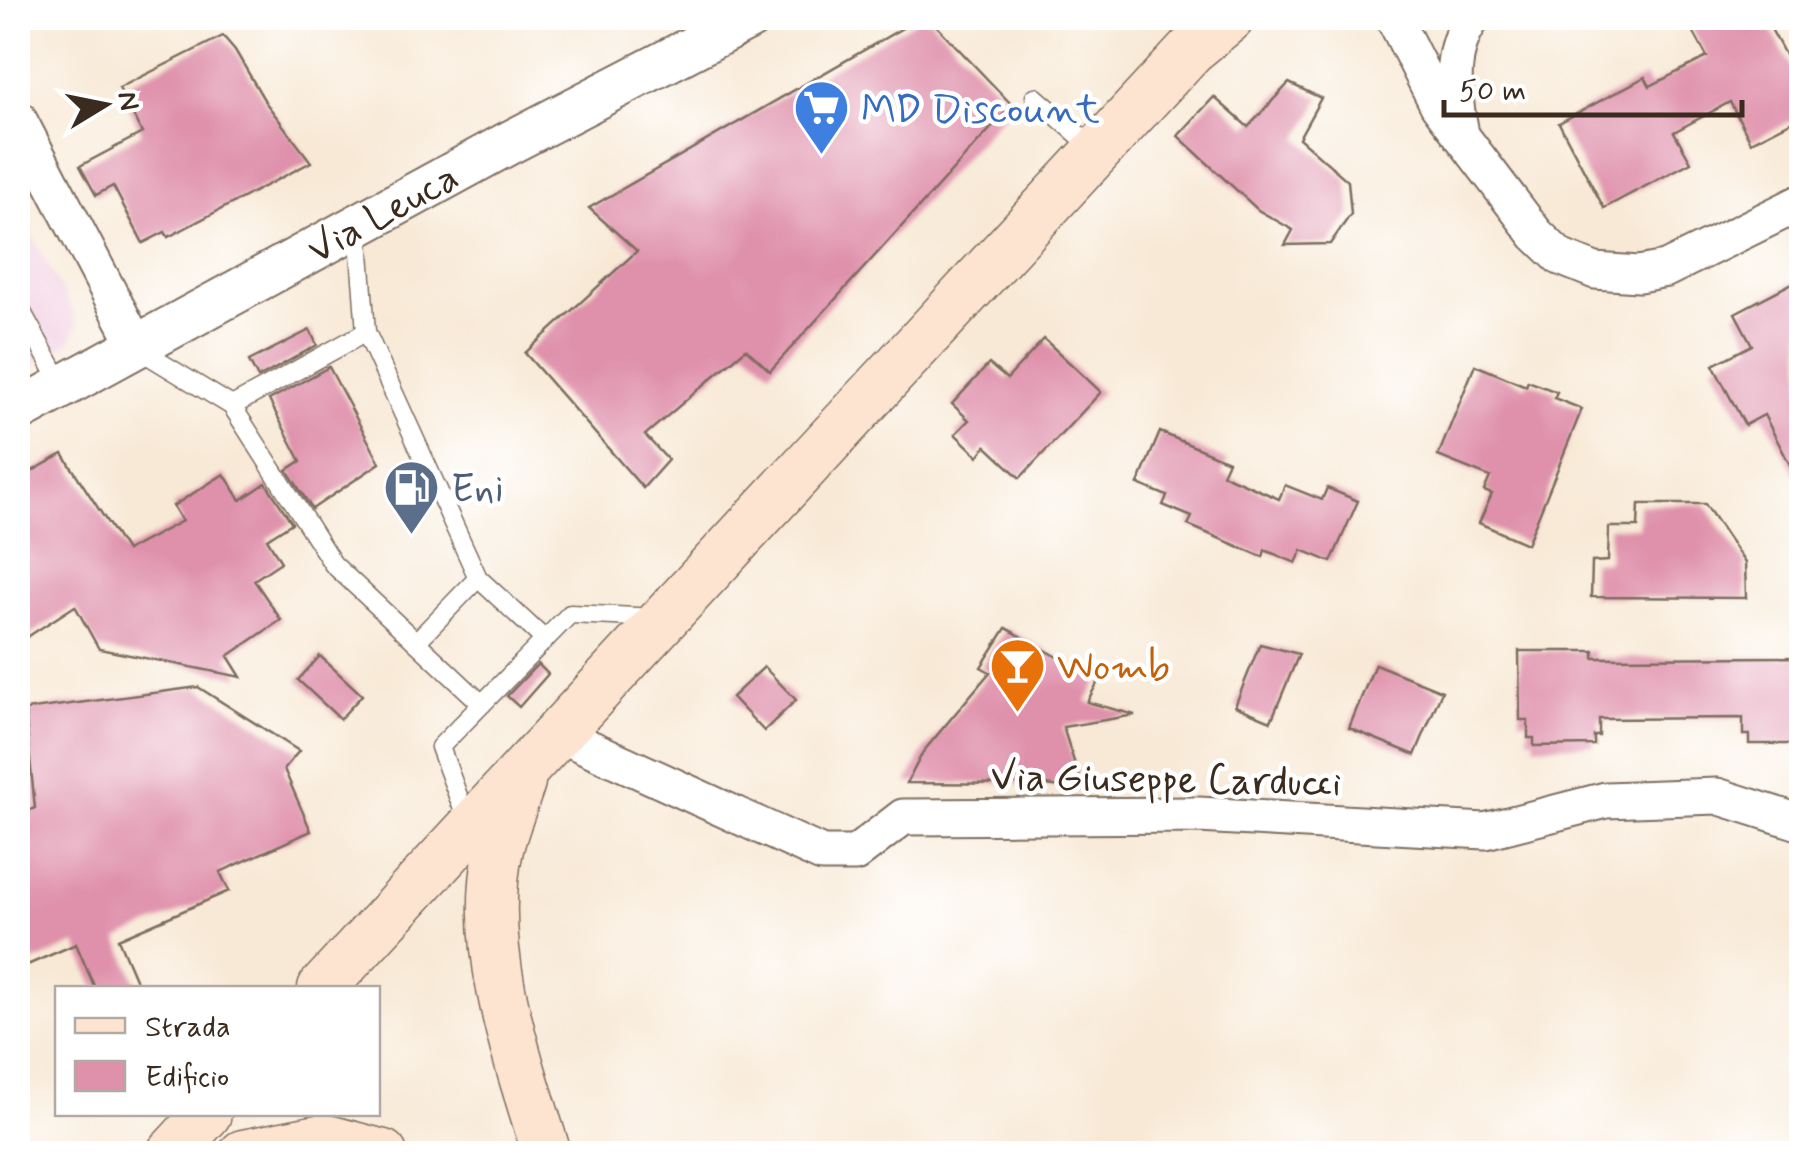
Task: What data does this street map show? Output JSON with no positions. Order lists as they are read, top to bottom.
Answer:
{
  "streets": {
    "street": ["Via Leuca", "Via Giuseppe Carducci"]
  },
  "places": {
    "supermarket": ["MD Discount"],
    "fuel station": ["Eni"],
    "bar": ["Womb"]
  },
  "legend": ["Strada", "Edificio"],
  "scale_bar": "50 m",
  "north": "right"
}
